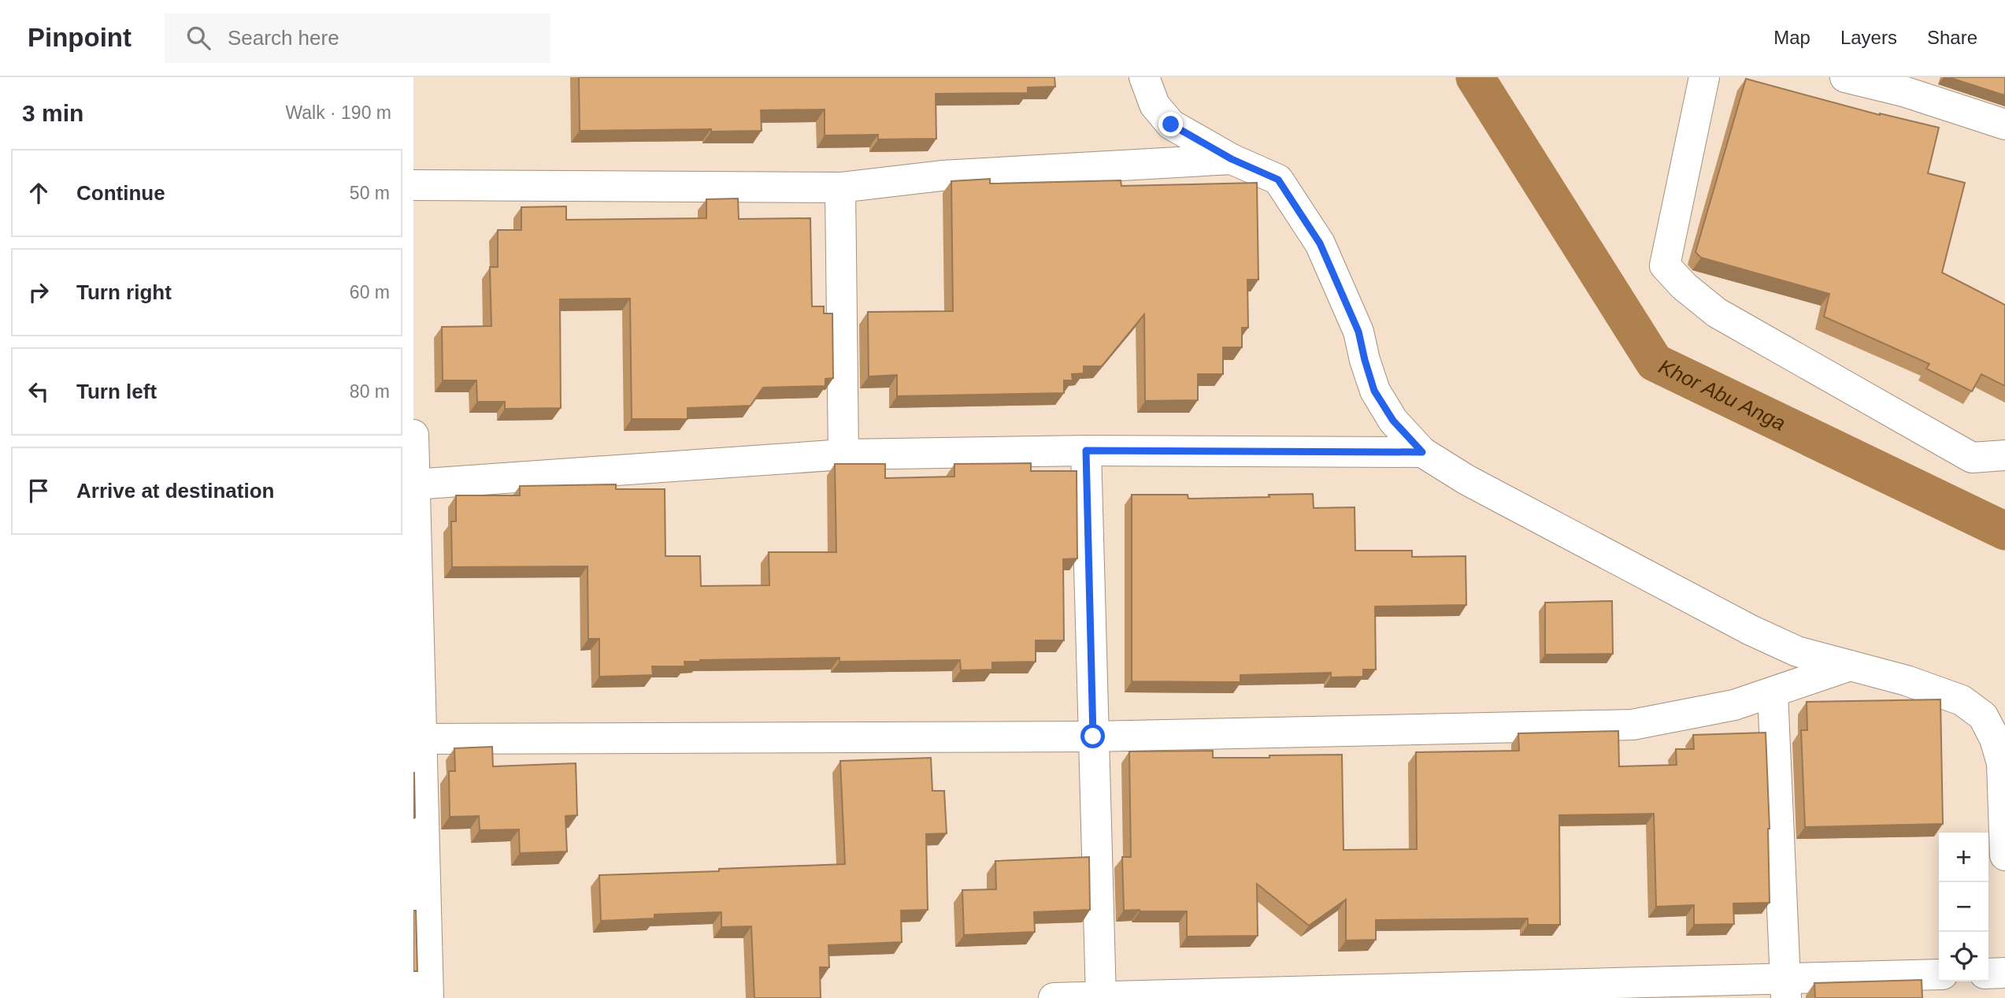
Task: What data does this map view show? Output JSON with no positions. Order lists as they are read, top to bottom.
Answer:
{
  "water": ["Khor Abu Anga"],
  "page": {
    "header": "Pinpoint",
    "search": "Search here",
    "nav": ["Map", "Layers", "Share"],
    "heading": ["3 min", "Walk · 190 m"],
    "list": [
      ["Continue", "50 m"],
      ["Turn right", "60 m"],
      ["Turn left", "80 m"],
      "Arrive at destination"
    ],
    "map_buttons": ["+", "−"]
  }
}
